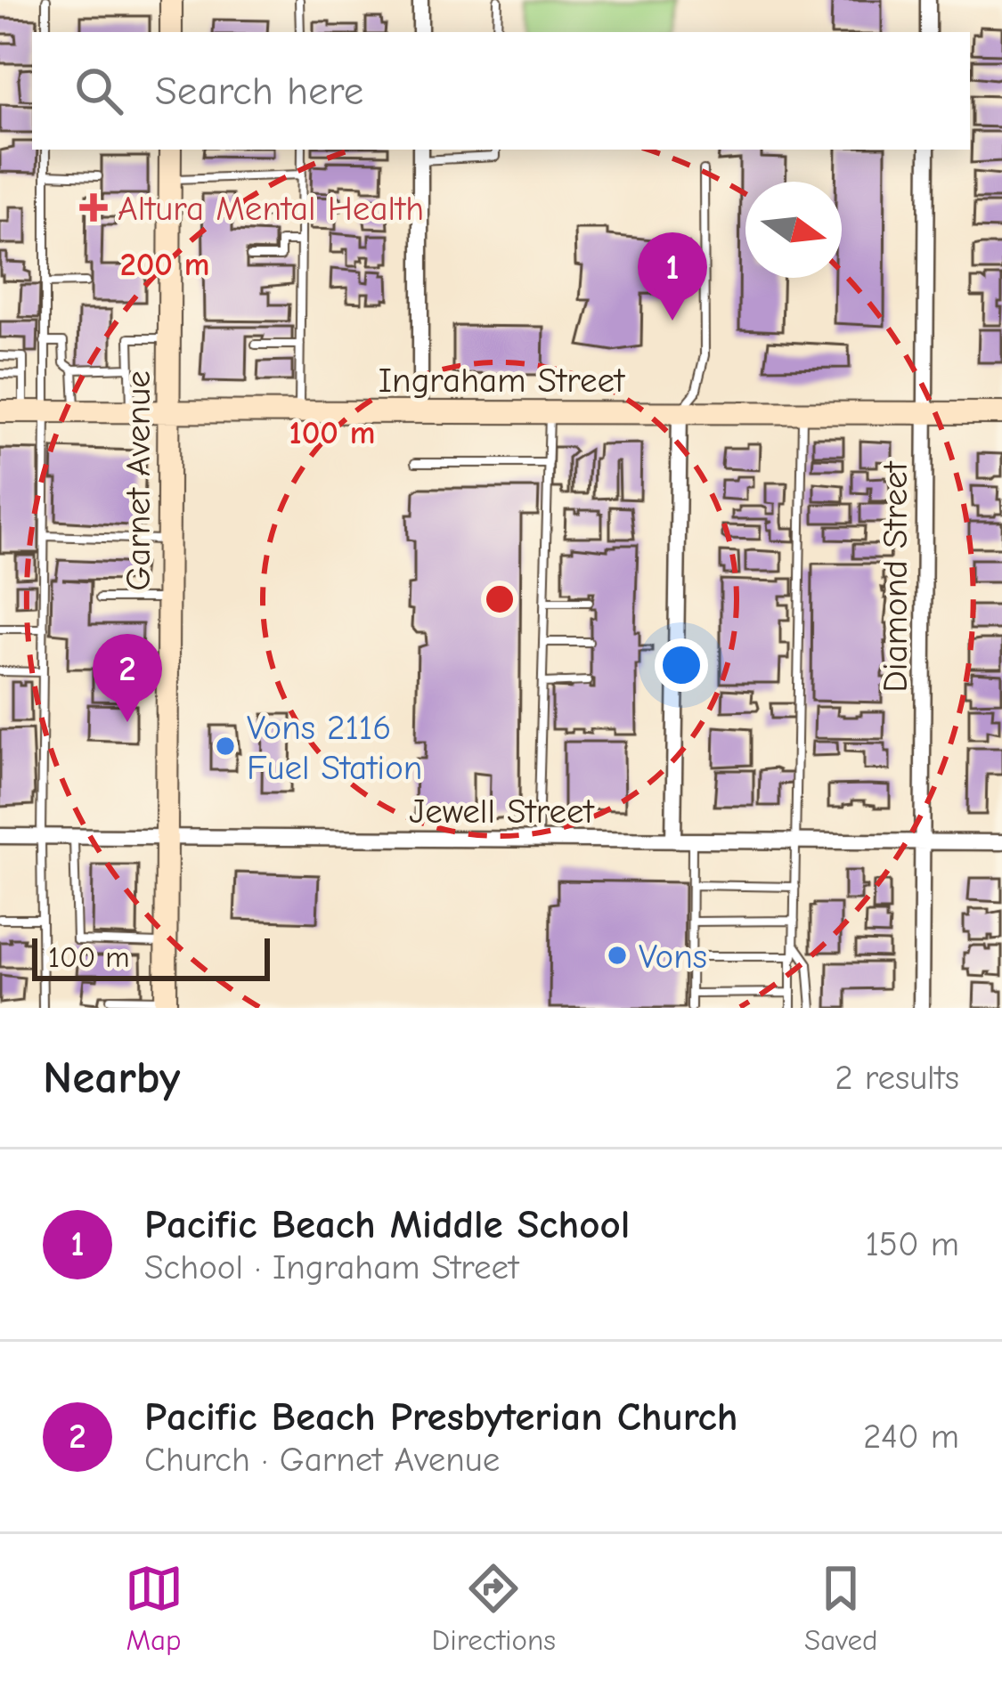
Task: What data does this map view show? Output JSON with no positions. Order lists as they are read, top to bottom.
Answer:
{
  "streets": {
    "main road": ["Ingraham Street", "Garnet Avenue"],
    "street": ["Diamond Street", "Jewell Street"]
  },
  "crossings": [
    ["Ingraham Street", "Garnet Avenue"],
    ["Ingraham Street", "Diamond Street"],
    ["Garnet Avenue", "Jewell Street"],
    ["Diamond Street", "Jewell Street"]
  ],
  "places": {
    "health": ["Altura Mental Health"],
    "other": ["Vons 2116 Fuel Station", "Vons"]
  },
  "scale_bar": "100 m",
  "north": "right",
  "page": {
    "search": "Search here",
    "pins": ["1", "2"],
    "scale": "100 m",
    "heading": ["Nearby", "2 results"],
    "list": [
      {
        "mark": "1",
        "name": "Pacific Beach Middle School",
        "note": "School · Ingraham Street",
        "value": "150 m"
      },
      {
        "mark": "2",
        "name": "Pacific Beach Presbyterian Church",
        "note": "Church · Garnet Avenue",
        "value": "240 m"
      }
    ],
    "nav": ["Map", "Directions", "Saved"]
  },
  "rings": ["200 m", "100 m"]
}
